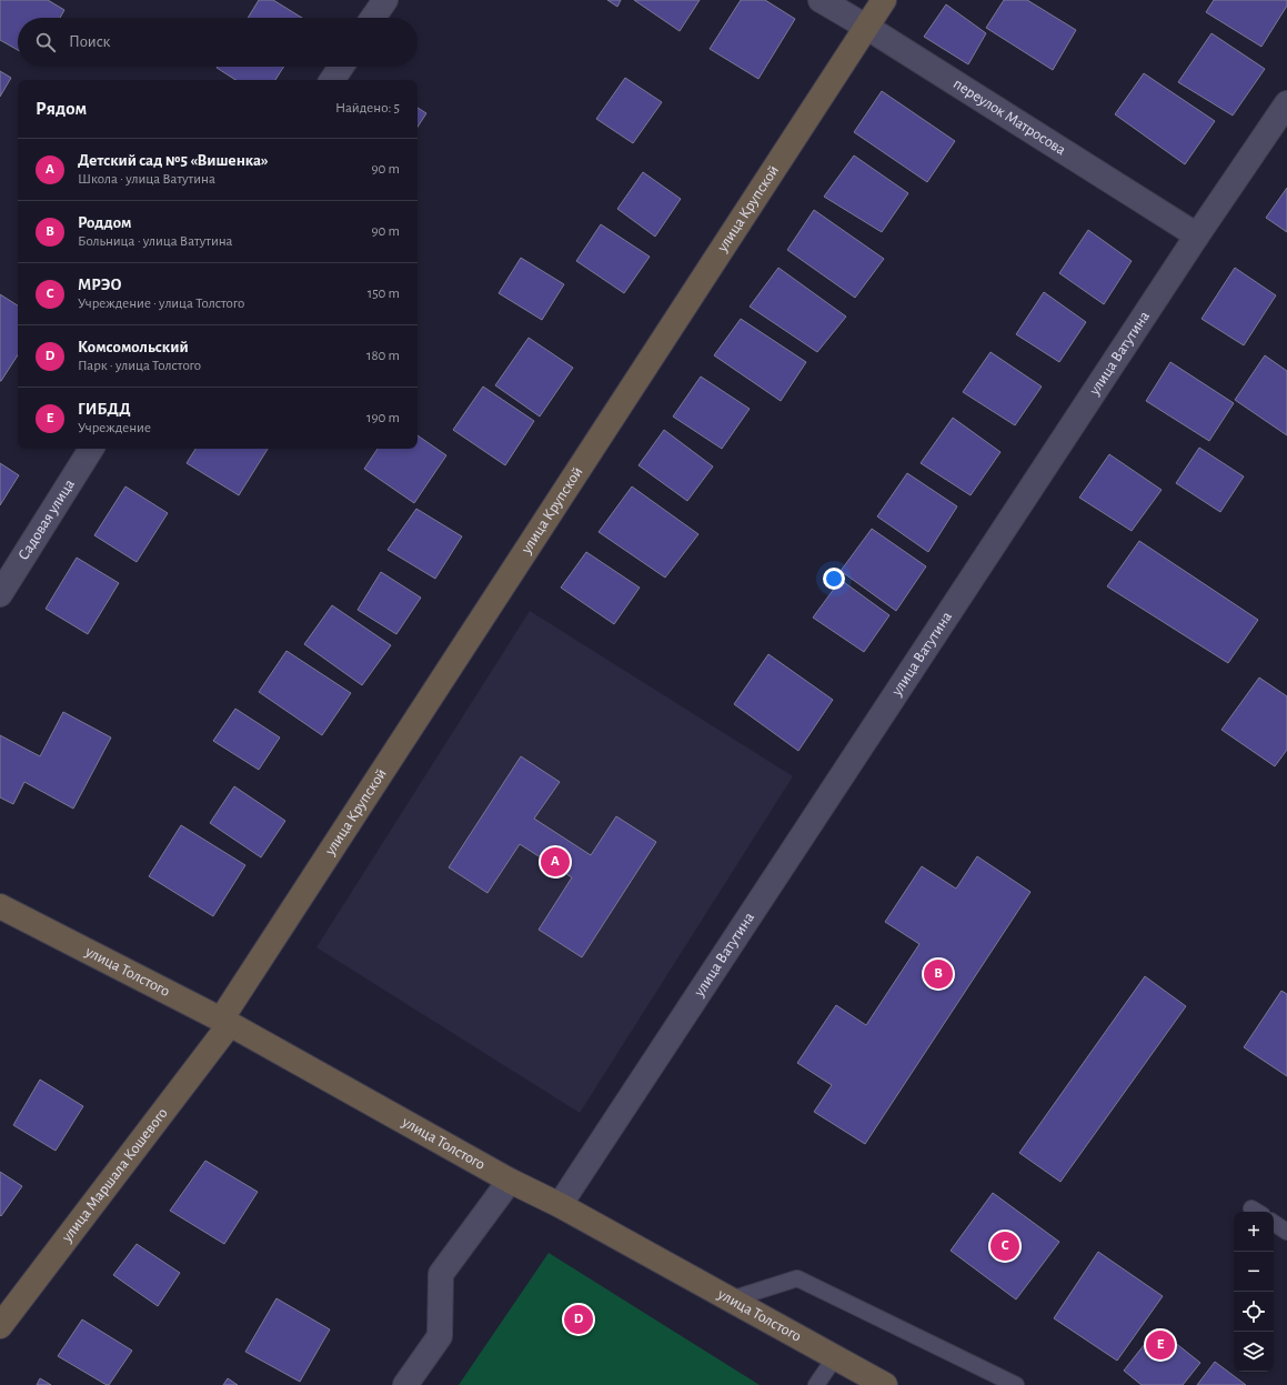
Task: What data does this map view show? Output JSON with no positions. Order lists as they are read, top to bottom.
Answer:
{
  "streets": {
    "main road": ["улица Крупской", "улица Толстого", "улица Маршала Кошевого"],
    "street": ["переулок Матросова", "улица Ватутина", "Садовая улица"]
  },
  "crossings": [
    ["переулок Матросова", "улица Крупской"],
    ["переулок Матросова", "улица Ватутина"],
    ["улица Крупской", "улица Толстого"],
    ["улица Крупской", "улица Маршала Кошевого"],
    ["улица Ватутина", "улица Толстого"],
    ["улица Толстого", "улица Маршала Кошевого"]
  ],
  "page": {
    "search": "Поиск",
    "heading": ["Рядом", "Найдено: 5"],
    "list": [
      {
        "mark": "A",
        "name": "Детский сад №5 «Вишенка»",
        "note": "Школа · улица Ватутина",
        "value": "90 m"
      },
      {
        "mark": "B",
        "name": "Роддом",
        "note": "Больница · улица Ватутина",
        "value": "90 m"
      },
      {
        "mark": "C",
        "name": "МРЭО",
        "note": "Учреждение · улица Толстого",
        "value": "150 m"
      },
      {
        "mark": "D",
        "name": "Комсомольский",
        "note": "Парк · улица Толстого",
        "value": "180 m"
      },
      {
        "mark": "E",
        "name": "ГИБДД",
        "note": "Учреждение",
        "value": "190 m"
      }
    ],
    "pins": [
      "A",
      "B",
      "C",
      "D",
      "E"
    ],
    "map_buttons": ["+", "−"]
  }
}
